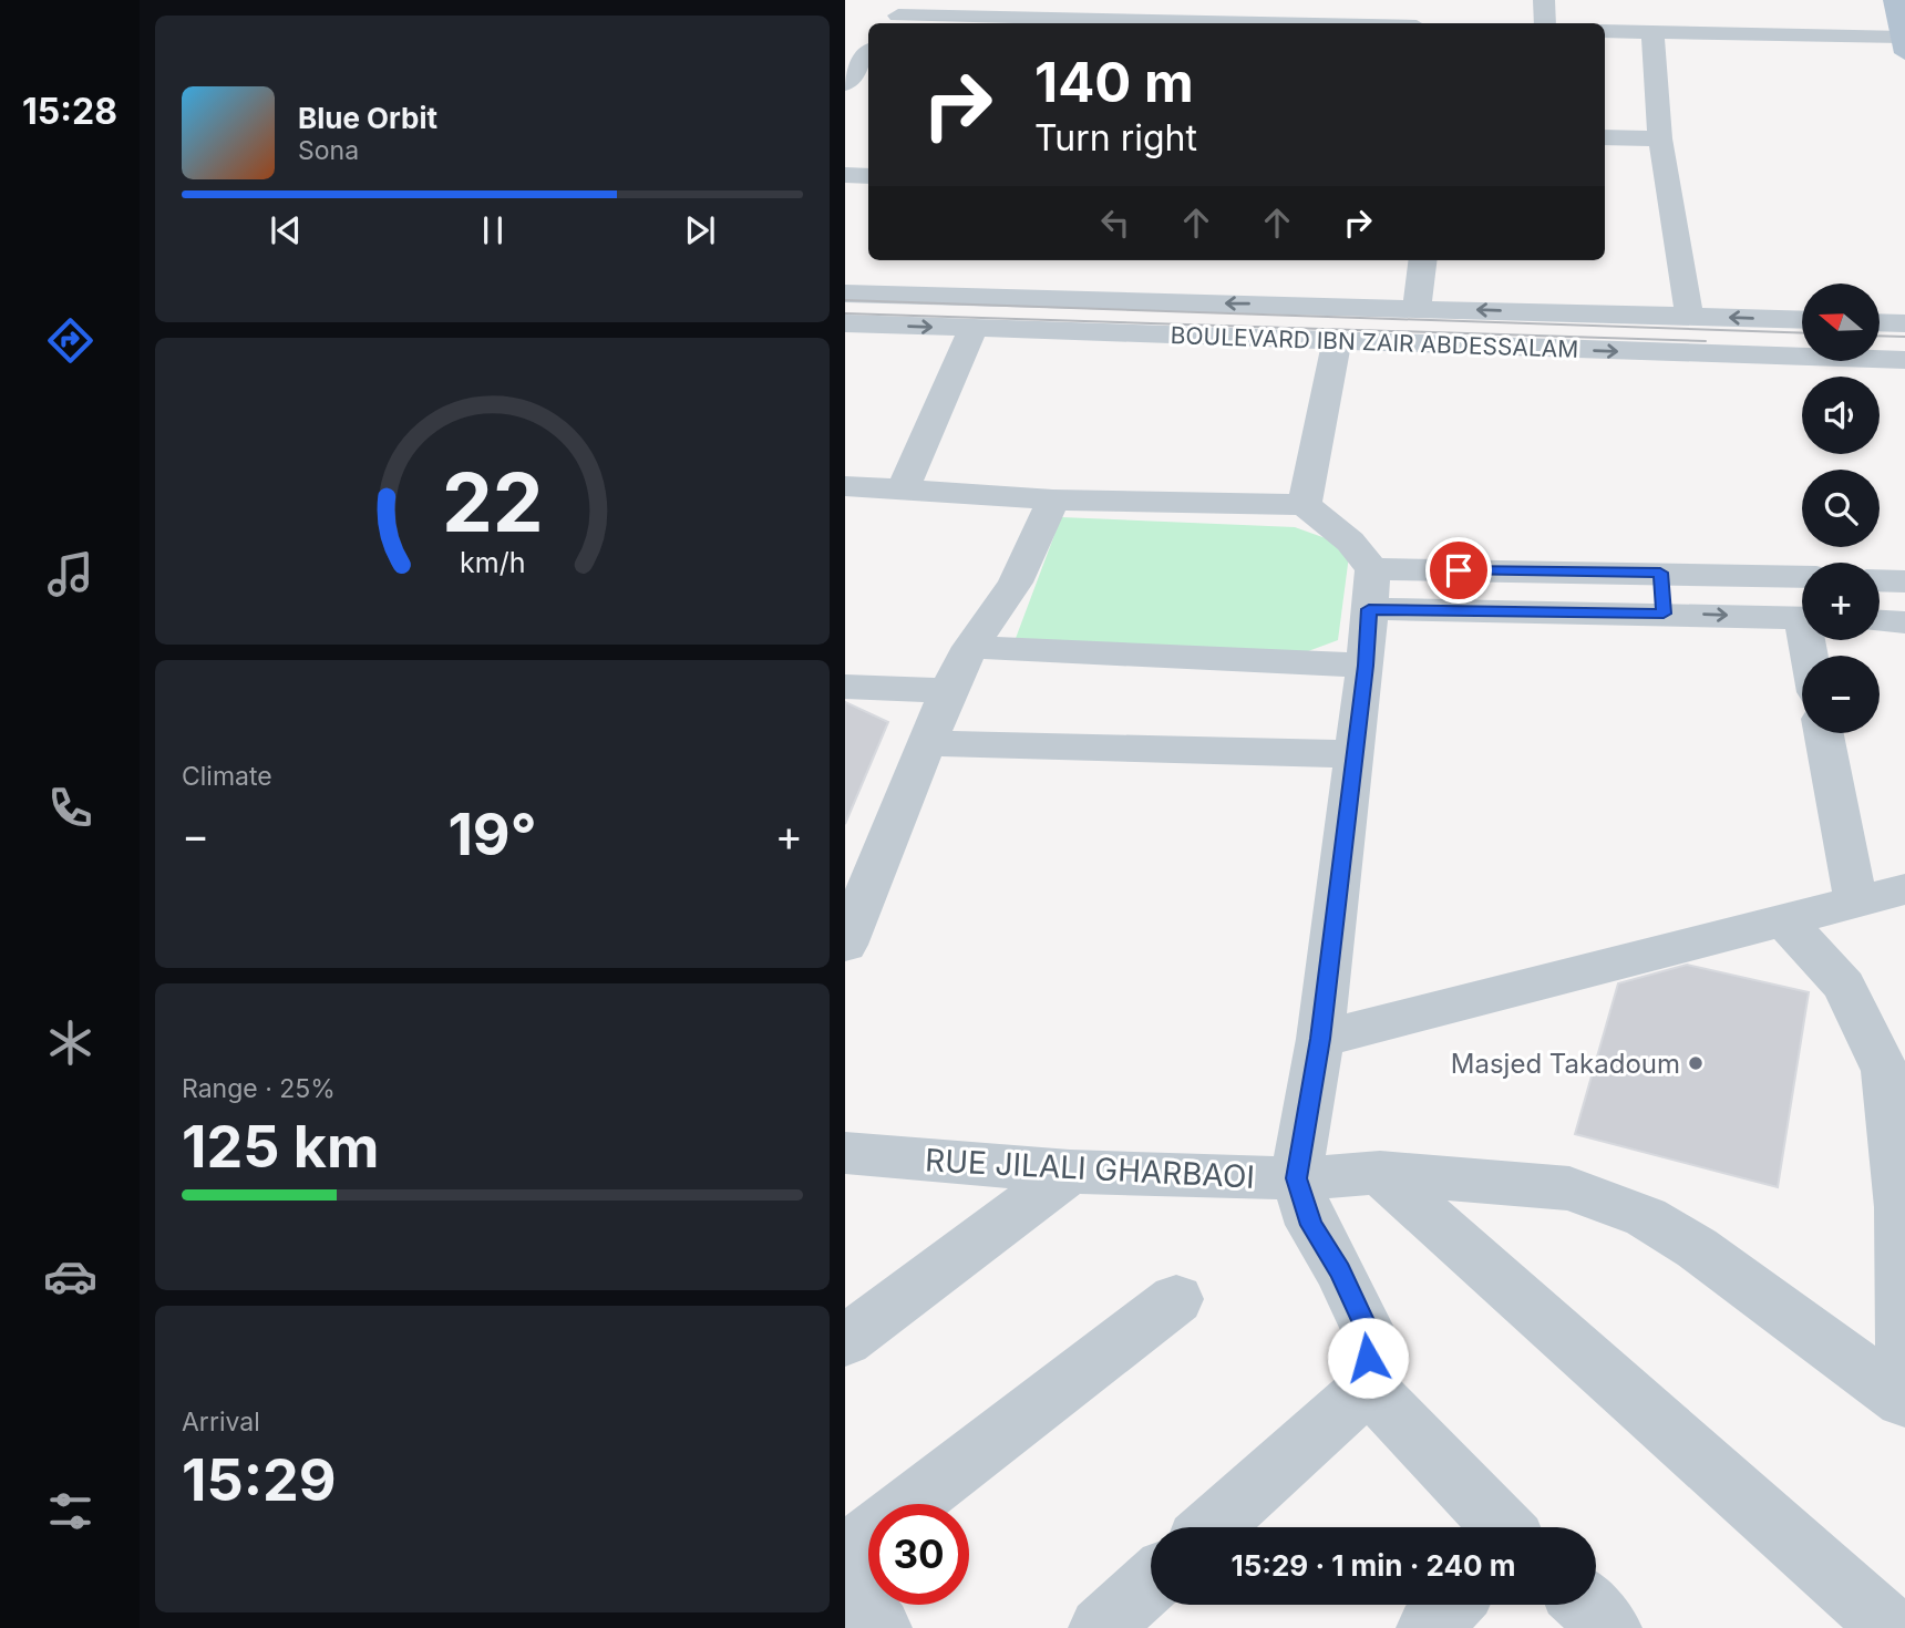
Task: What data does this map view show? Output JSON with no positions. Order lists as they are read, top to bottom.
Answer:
{
  "streets": {
    "street": ["BOULEVARD IBN ZAIR ABDESSALAM", "RUE JILALI GHARBAOI"]
  },
  "places": ["Masjed Takadoum"],
  "north": "left",
  "page": {
    "tabs": "15:28",
    "turn": ["140 m", "Turn right"],
    "song": ["Blue Orbit", "Sona"],
    "map_buttons": ["+", "−"],
    "tile": [
      "Climate",
      ["Range · 25%", "125 km"],
      ["Arrival", "15:29"]
    ],
    "heat": ["−", "19°", "+"],
    "limit": "30",
    "trip": "15:29 · 1 min · 240 m",
    "gauge": ["22", "km/h"]
  }
}
